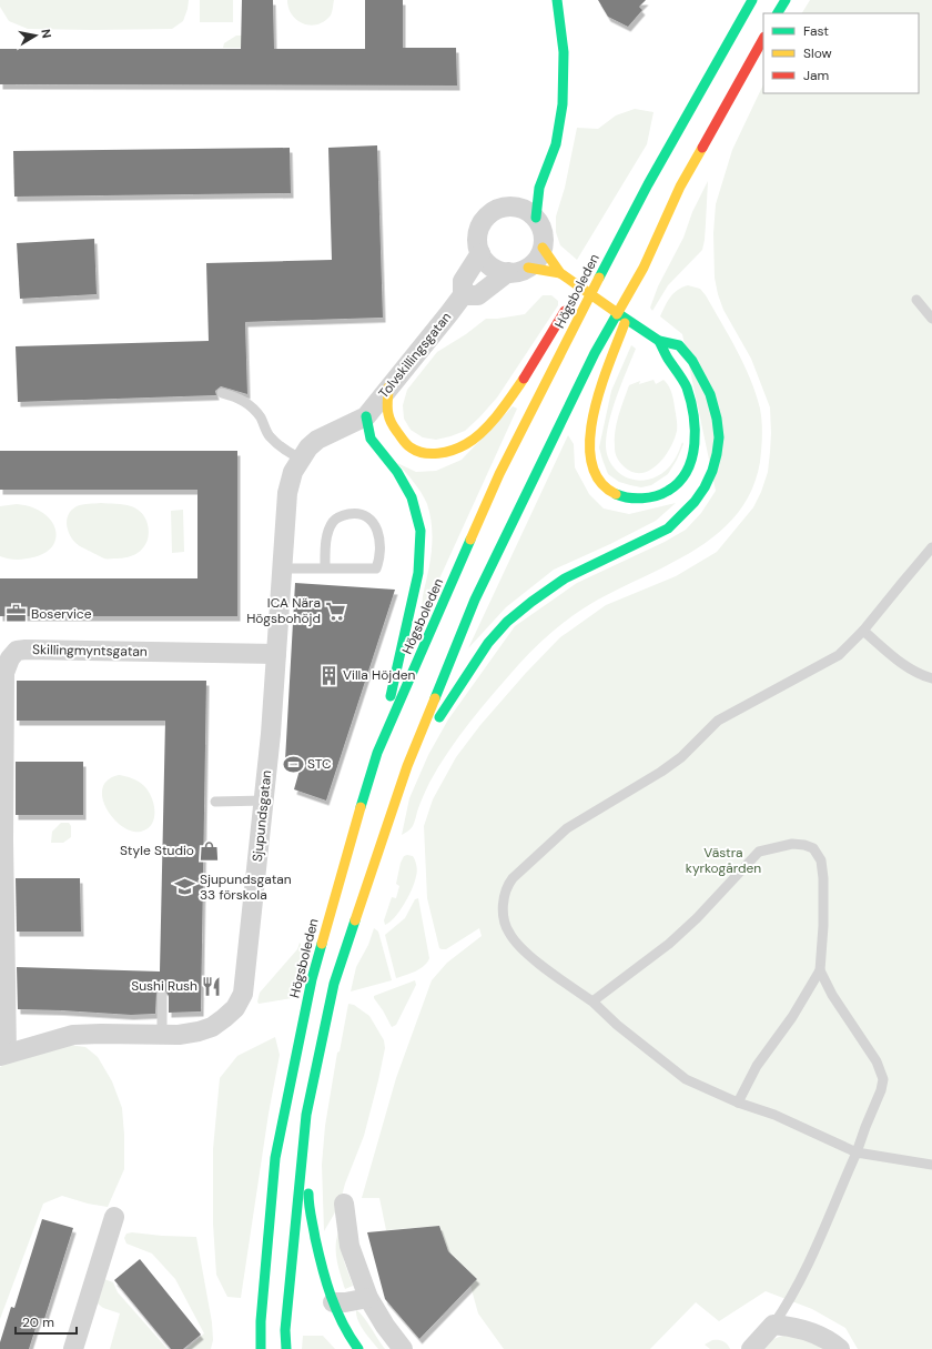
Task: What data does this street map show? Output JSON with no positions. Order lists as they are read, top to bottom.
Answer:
{
  "streets": {
    "main road": ["Högsboleden"],
    "street": ["Tolvskillingsgatan", "Skillingmyntsgatan", "Sjupundsgatan"]
  },
  "crossings": [
    ["Tolvskillingsgatan", "Sjupundsgatan"],
    ["Skillingmyntsgatan", "Sjupundsgatan"]
  ],
  "parks": ["Västra kyrkogården"],
  "places": {
    "supermarket": ["ICA Nära Högsbohöjd"],
    "office": ["Boservice"],
    "building": ["Villa Höjden"],
    "sports": ["STC"],
    "shop": ["Style Studio"],
    "school or university": ["Sjupundsgatan 33 förskola"],
    "restaurant": ["Sushi Rush"]
  },
  "legend": ["Fast", "Slow", "Jam"],
  "scale_bar": "20 m",
  "north": "right"
}
